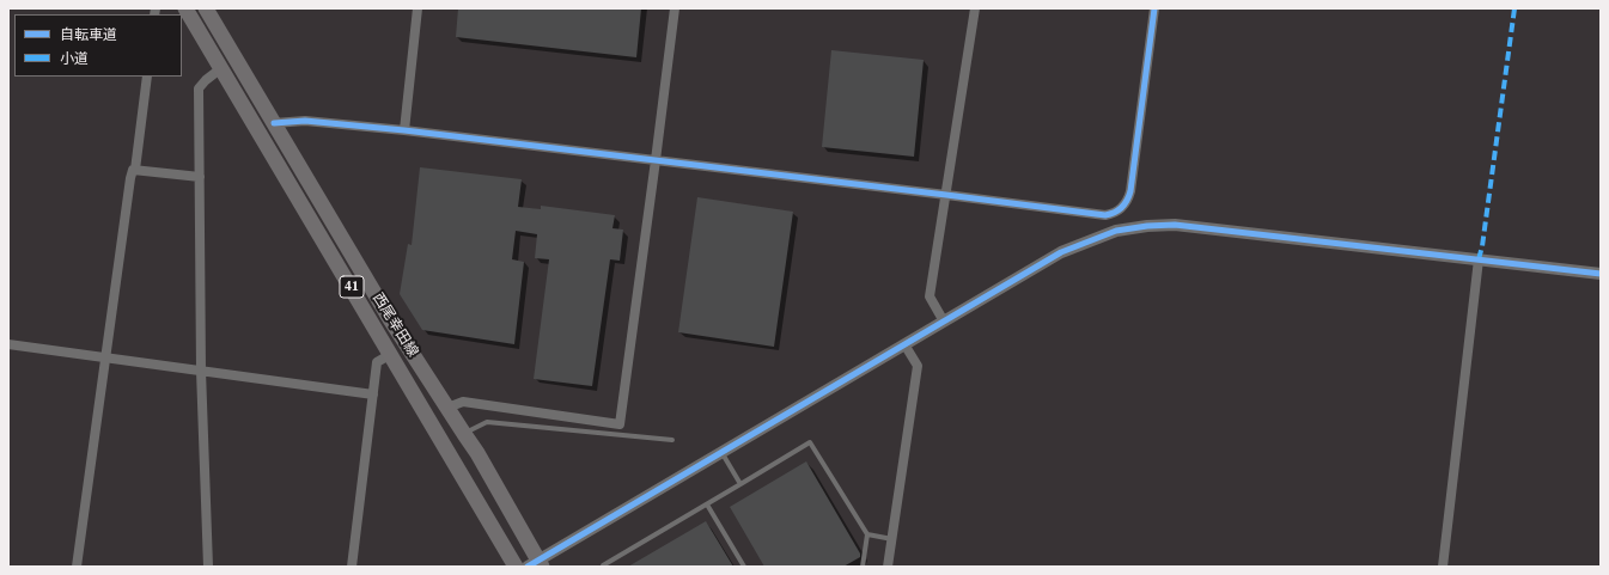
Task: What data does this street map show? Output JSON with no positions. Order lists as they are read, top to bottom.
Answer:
{
  "streets": {
    "main road": ["41", "西尾幸田線"]
  },
  "legend": ["自転車道", "小道"]
}
